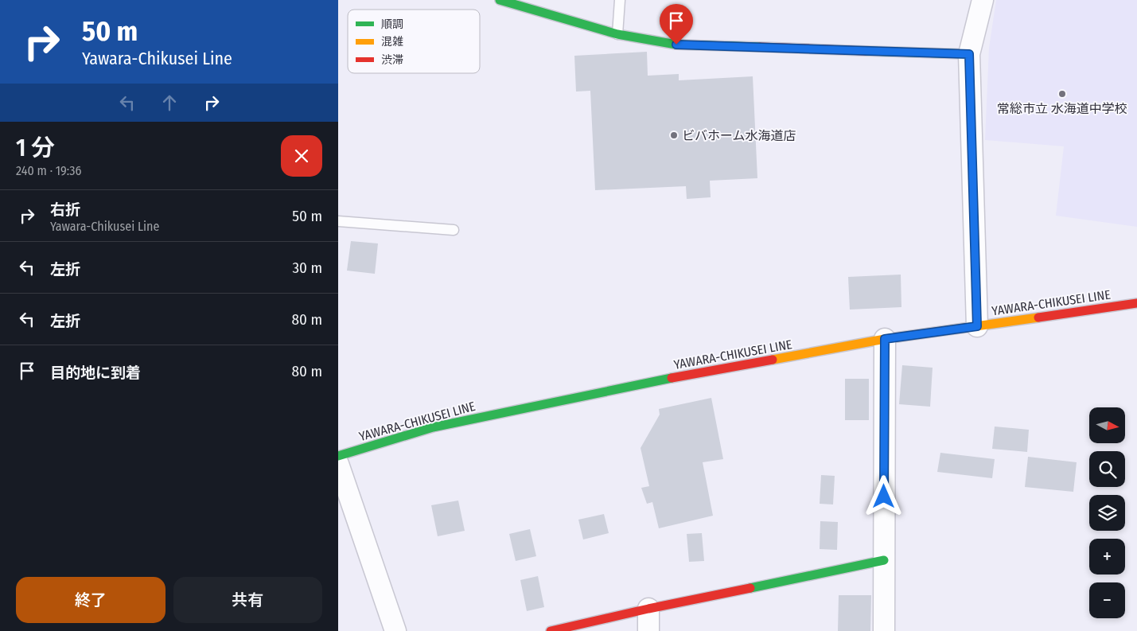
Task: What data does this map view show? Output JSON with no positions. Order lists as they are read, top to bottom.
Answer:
{
  "streets": {
    "street": ["YAWARA-CHIKUSEI LINE"]
  },
  "places": ["常総市立 水海道中学校", "ビバホーム水海道店"],
  "legend": ["順調", "混雑", "渋滞"],
  "north": "right",
  "page": {
    "turn": ["50 m", "Yawara-Chikusei Line"],
    "heading": ["1 分", "240 m · 19:36"],
    "list": [
      {
        "name": "右折",
        "note": "Yawara-Chikusei Line",
        "value": "50 m"
      },
      {
        "name": "左折",
        "value": "30 m"
      },
      {
        "name": "左折",
        "value": "80 m"
      },
      {
        "name": "目的地に到着",
        "value": "80 m"
      }
    ],
    "map_buttons": ["+", "−"],
    "buttons": ["終了", "共有"]
  }
}
